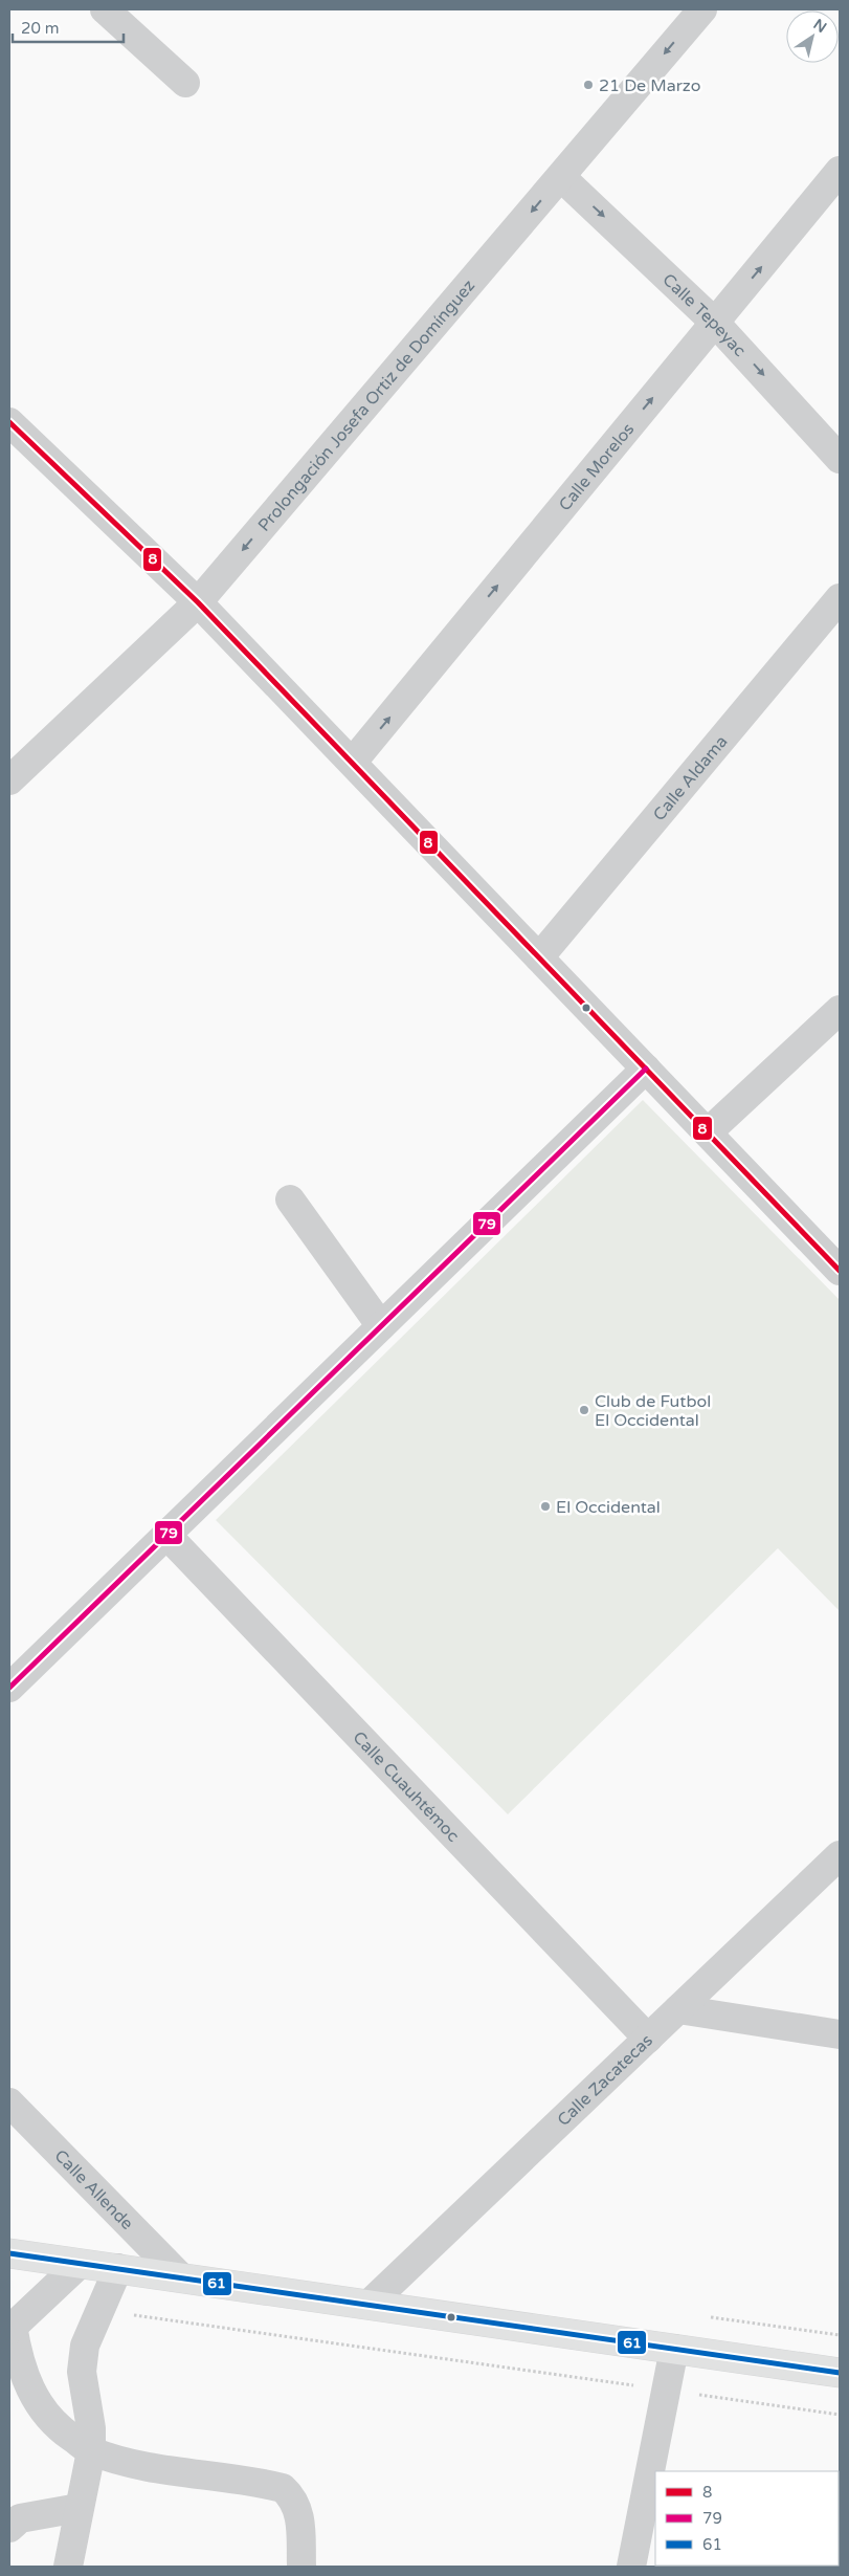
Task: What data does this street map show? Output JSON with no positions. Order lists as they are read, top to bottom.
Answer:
{
  "streets": {
    "street": [
      "Calle Tepeyac",
      "Prolongación Josefa Ortiz de Domínguez",
      "Calle Morelos",
      "Calle Aldama",
      "Calle Cuauhtémoc",
      "Calle Zacatecas",
      "Calle Allende"
    ]
  },
  "crossings": [
    ["Calle Tepeyac", "Prolongación Josefa Ortiz de Domínguez"],
    ["Calle Tepeyac", "Calle Morelos"],
    ["Calle Cuauhtémoc", "Calle Zacatecas"]
  ],
  "one_way": ["Calle Tepeyac", "Prolongación Josefa Ortiz de Domínguez", "Calle Morelos"],
  "places": ["21 De Marzo", "Club de Futbol El Occidental", "El Occidental"],
  "lines": ["transit line 8", "transit line 79", "transit line 61"],
  "legend": ["8", "79", "61"],
  "scale_bar": "20 m",
  "north": "top right"
}
